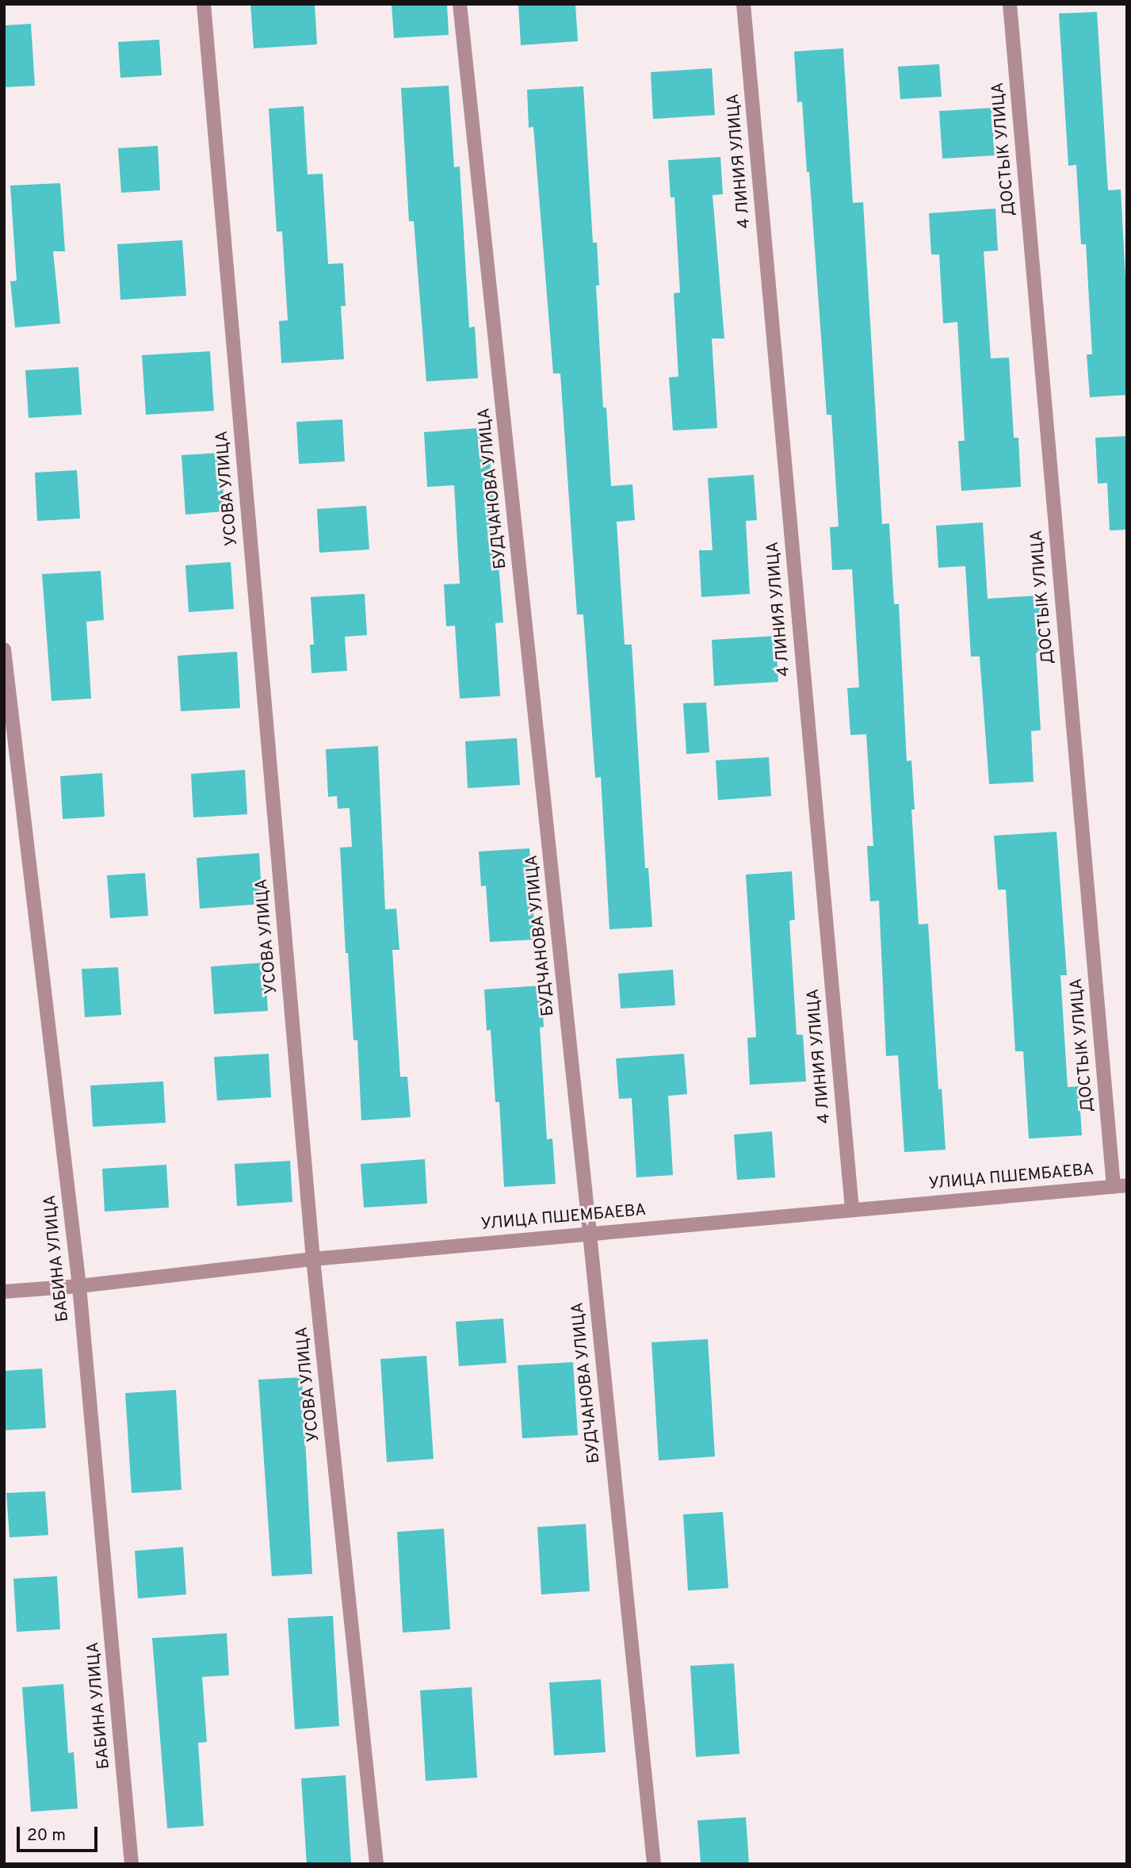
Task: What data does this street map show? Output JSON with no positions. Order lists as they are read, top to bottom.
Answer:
{
  "streets": {
    "street": [
      "ДОСТЫК УЛИЦА",
      "4 ЛИНИЯ УЛИЦА",
      "УСОВА УЛИЦА",
      "БУДЧАНОВА УЛИЦА",
      "УЛИЦА ПШЕМБАЕВА",
      "БАБИНА УЛИЦА"
    ]
  },
  "crossings": [
    ["ДОСТЫК УЛИЦА", "УЛИЦА ПШЕМБАЕВА"],
    ["4 ЛИНИЯ УЛИЦА", "УЛИЦА ПШЕМБАЕВА"],
    ["УСОВА УЛИЦА", "УЛИЦА ПШЕМБАЕВА"],
    ["БУДЧАНОВА УЛИЦА", "УЛИЦА ПШЕМБАЕВА"],
    ["УЛИЦА ПШЕМБАЕВА", "БАБИНА УЛИЦА"]
  ],
  "scale_bar": "20 m"
}
